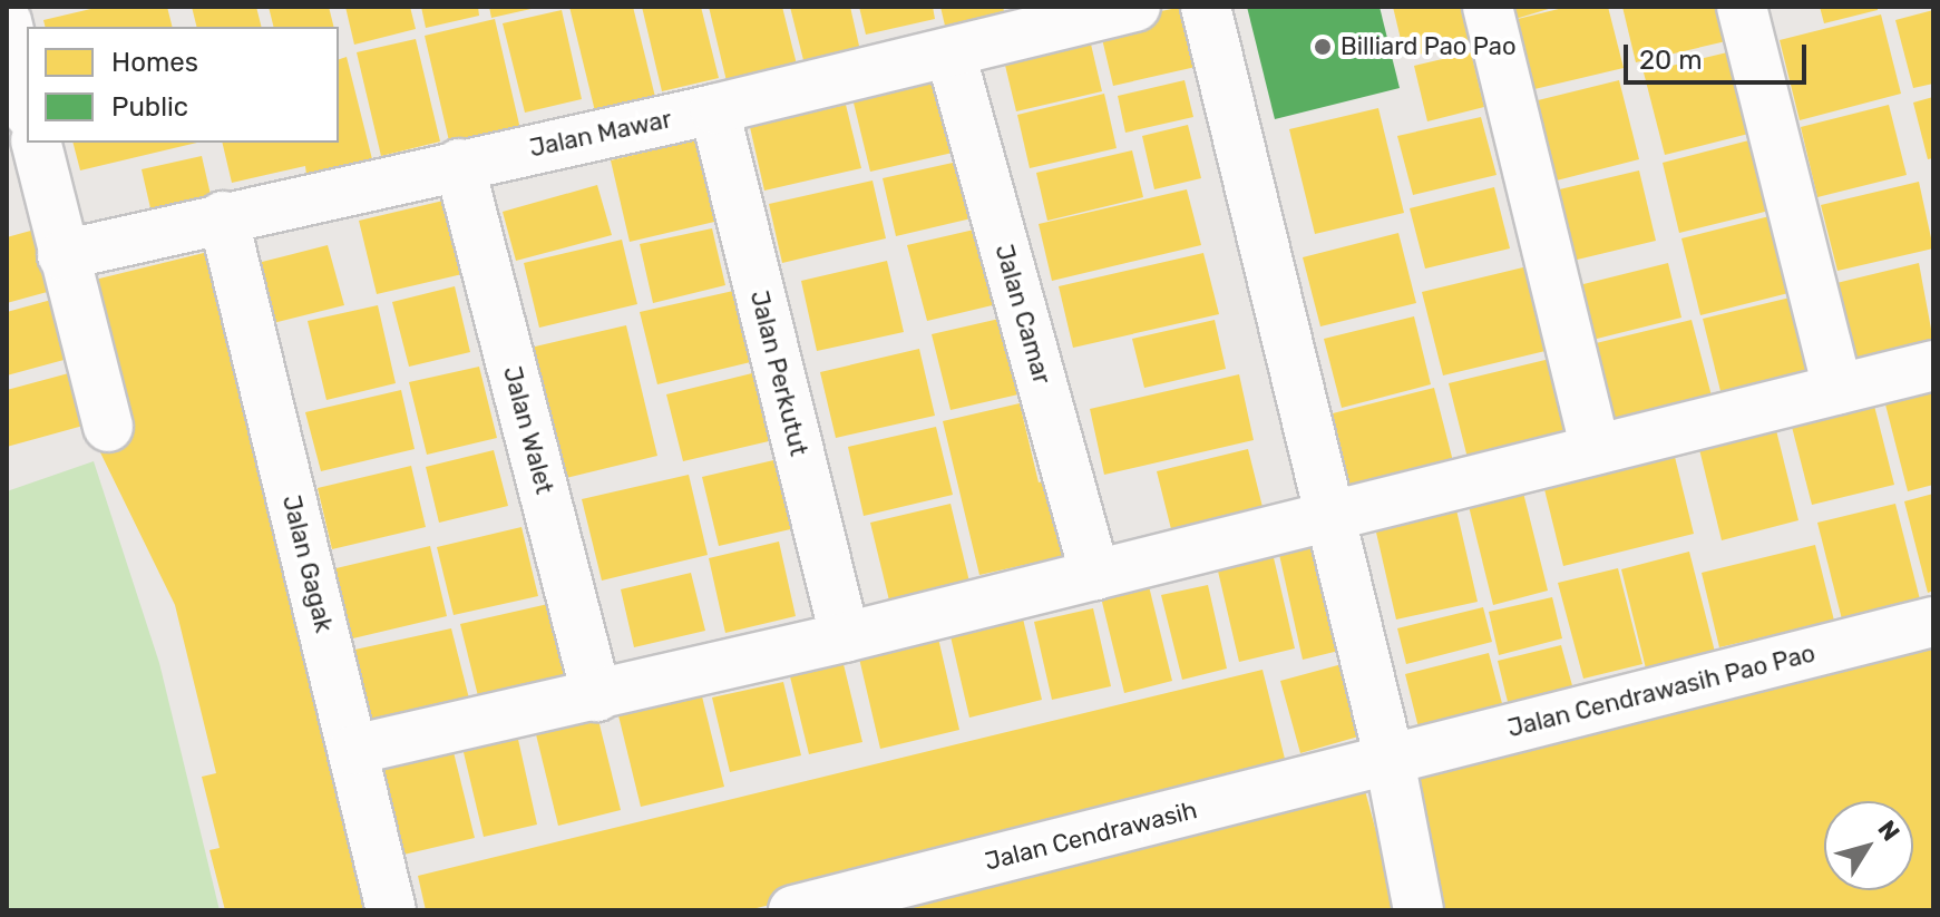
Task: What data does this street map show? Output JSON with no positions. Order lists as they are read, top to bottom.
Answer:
{
  "streets": {
    "street": [
      "Jalan Mawar",
      "Jalan Camar",
      "Jalan Perkutut",
      "Jalan Walet",
      "Jalan Gagak",
      "Jalan Cendrawasih Pao Pao",
      "Jalan Cendrawasih"
    ]
  },
  "crossings": [
    ["Jalan Mawar", "Jalan Camar"],
    ["Jalan Mawar", "Jalan Perkutut"],
    ["Jalan Mawar", "Jalan Walet"],
    ["Jalan Mawar", "Jalan Gagak"],
    ["Jalan Cendrawasih Pao Pao", "Jalan Cendrawasih"]
  ],
  "places": ["Billiard Pao Pao"],
  "legend": ["Homes", "Public"],
  "scale_bar": "20 m",
  "north": "top right"
}
